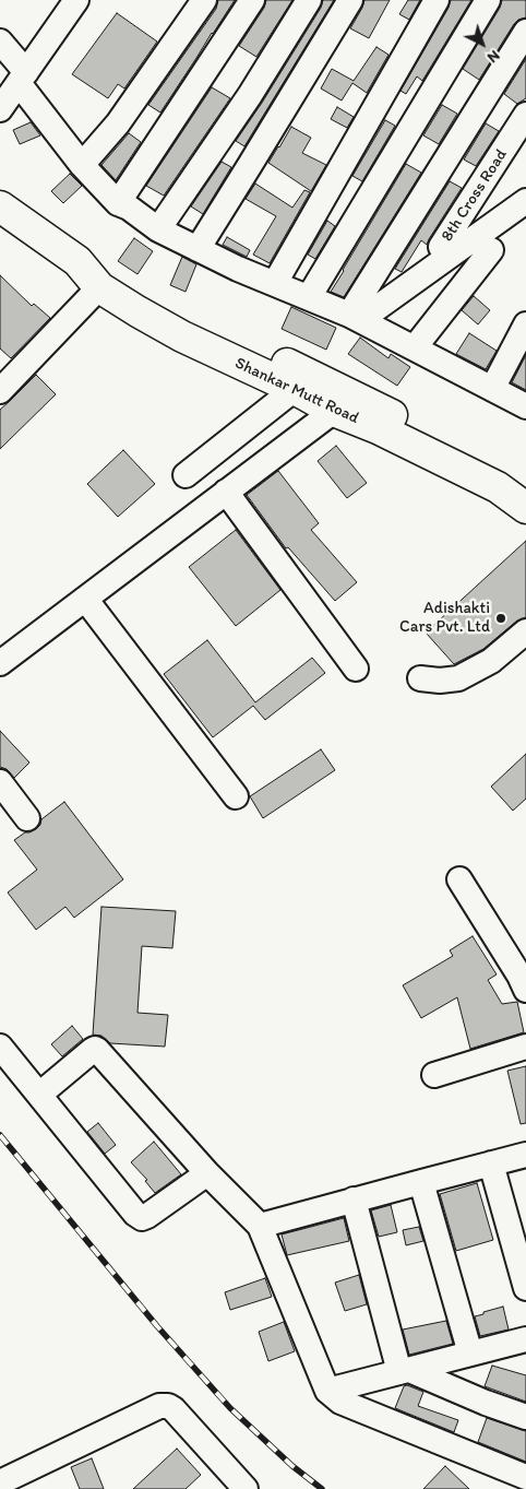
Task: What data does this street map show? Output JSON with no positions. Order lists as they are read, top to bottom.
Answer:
{
  "streets": {
    "main road": ["Shankar Mutt Road"],
    "street": ["8th Cross Road"]
  },
  "places": ["Adishakti Cars Pvt. Ltd"],
  "north": "bottom right"
}
